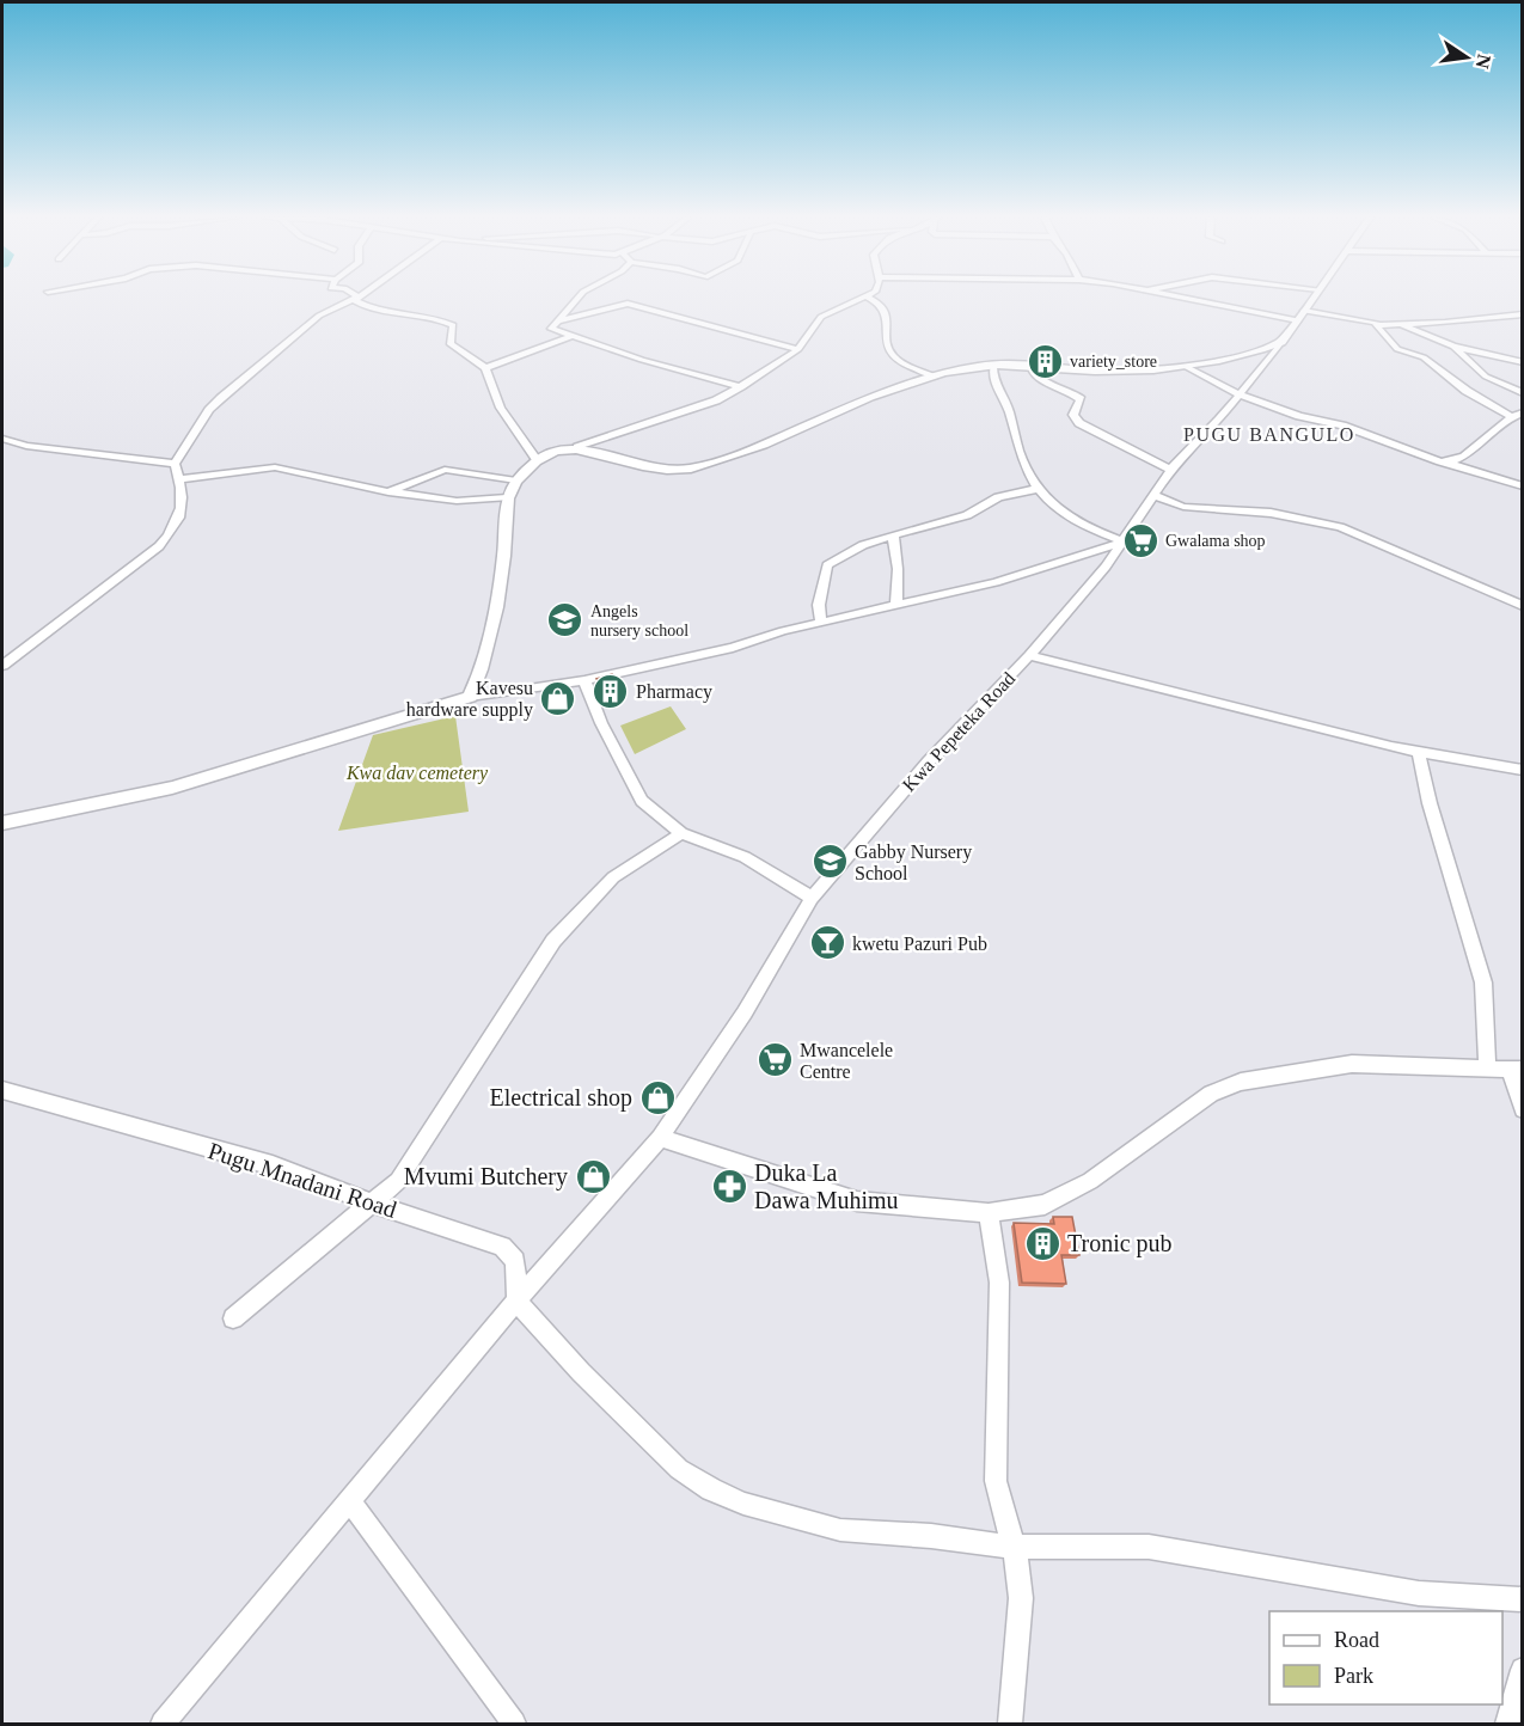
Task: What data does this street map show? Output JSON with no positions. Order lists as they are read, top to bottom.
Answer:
{
  "streets": {
    "street": ["Kwa Pepeteka Road", "Pugu Mnadani Road"]
  },
  "crossings": [
    ["Kwa Pepeteka Road", "Pugu Mnadani Road"]
  ],
  "districts": ["PUGU BANGULO"],
  "parks": ["Kwa dav cemetery"],
  "places": {
    "building": ["variety_store", "Pharmacy", "Tronic pub"],
    "supermarket": ["Gwalama shop", "Mwancelele Centre"],
    "school or university": ["Angels nursery school", "Gabby Nursery School"],
    "shop": ["Kavesu hardware supply", "Electrical shop", "Mvumi Butchery"],
    "bar": ["kwetu Pazuri Pub"],
    "pharmacy": ["Duka La Dawa Muhimu"]
  },
  "legend": ["Road", "Park"],
  "north": "right"
}
